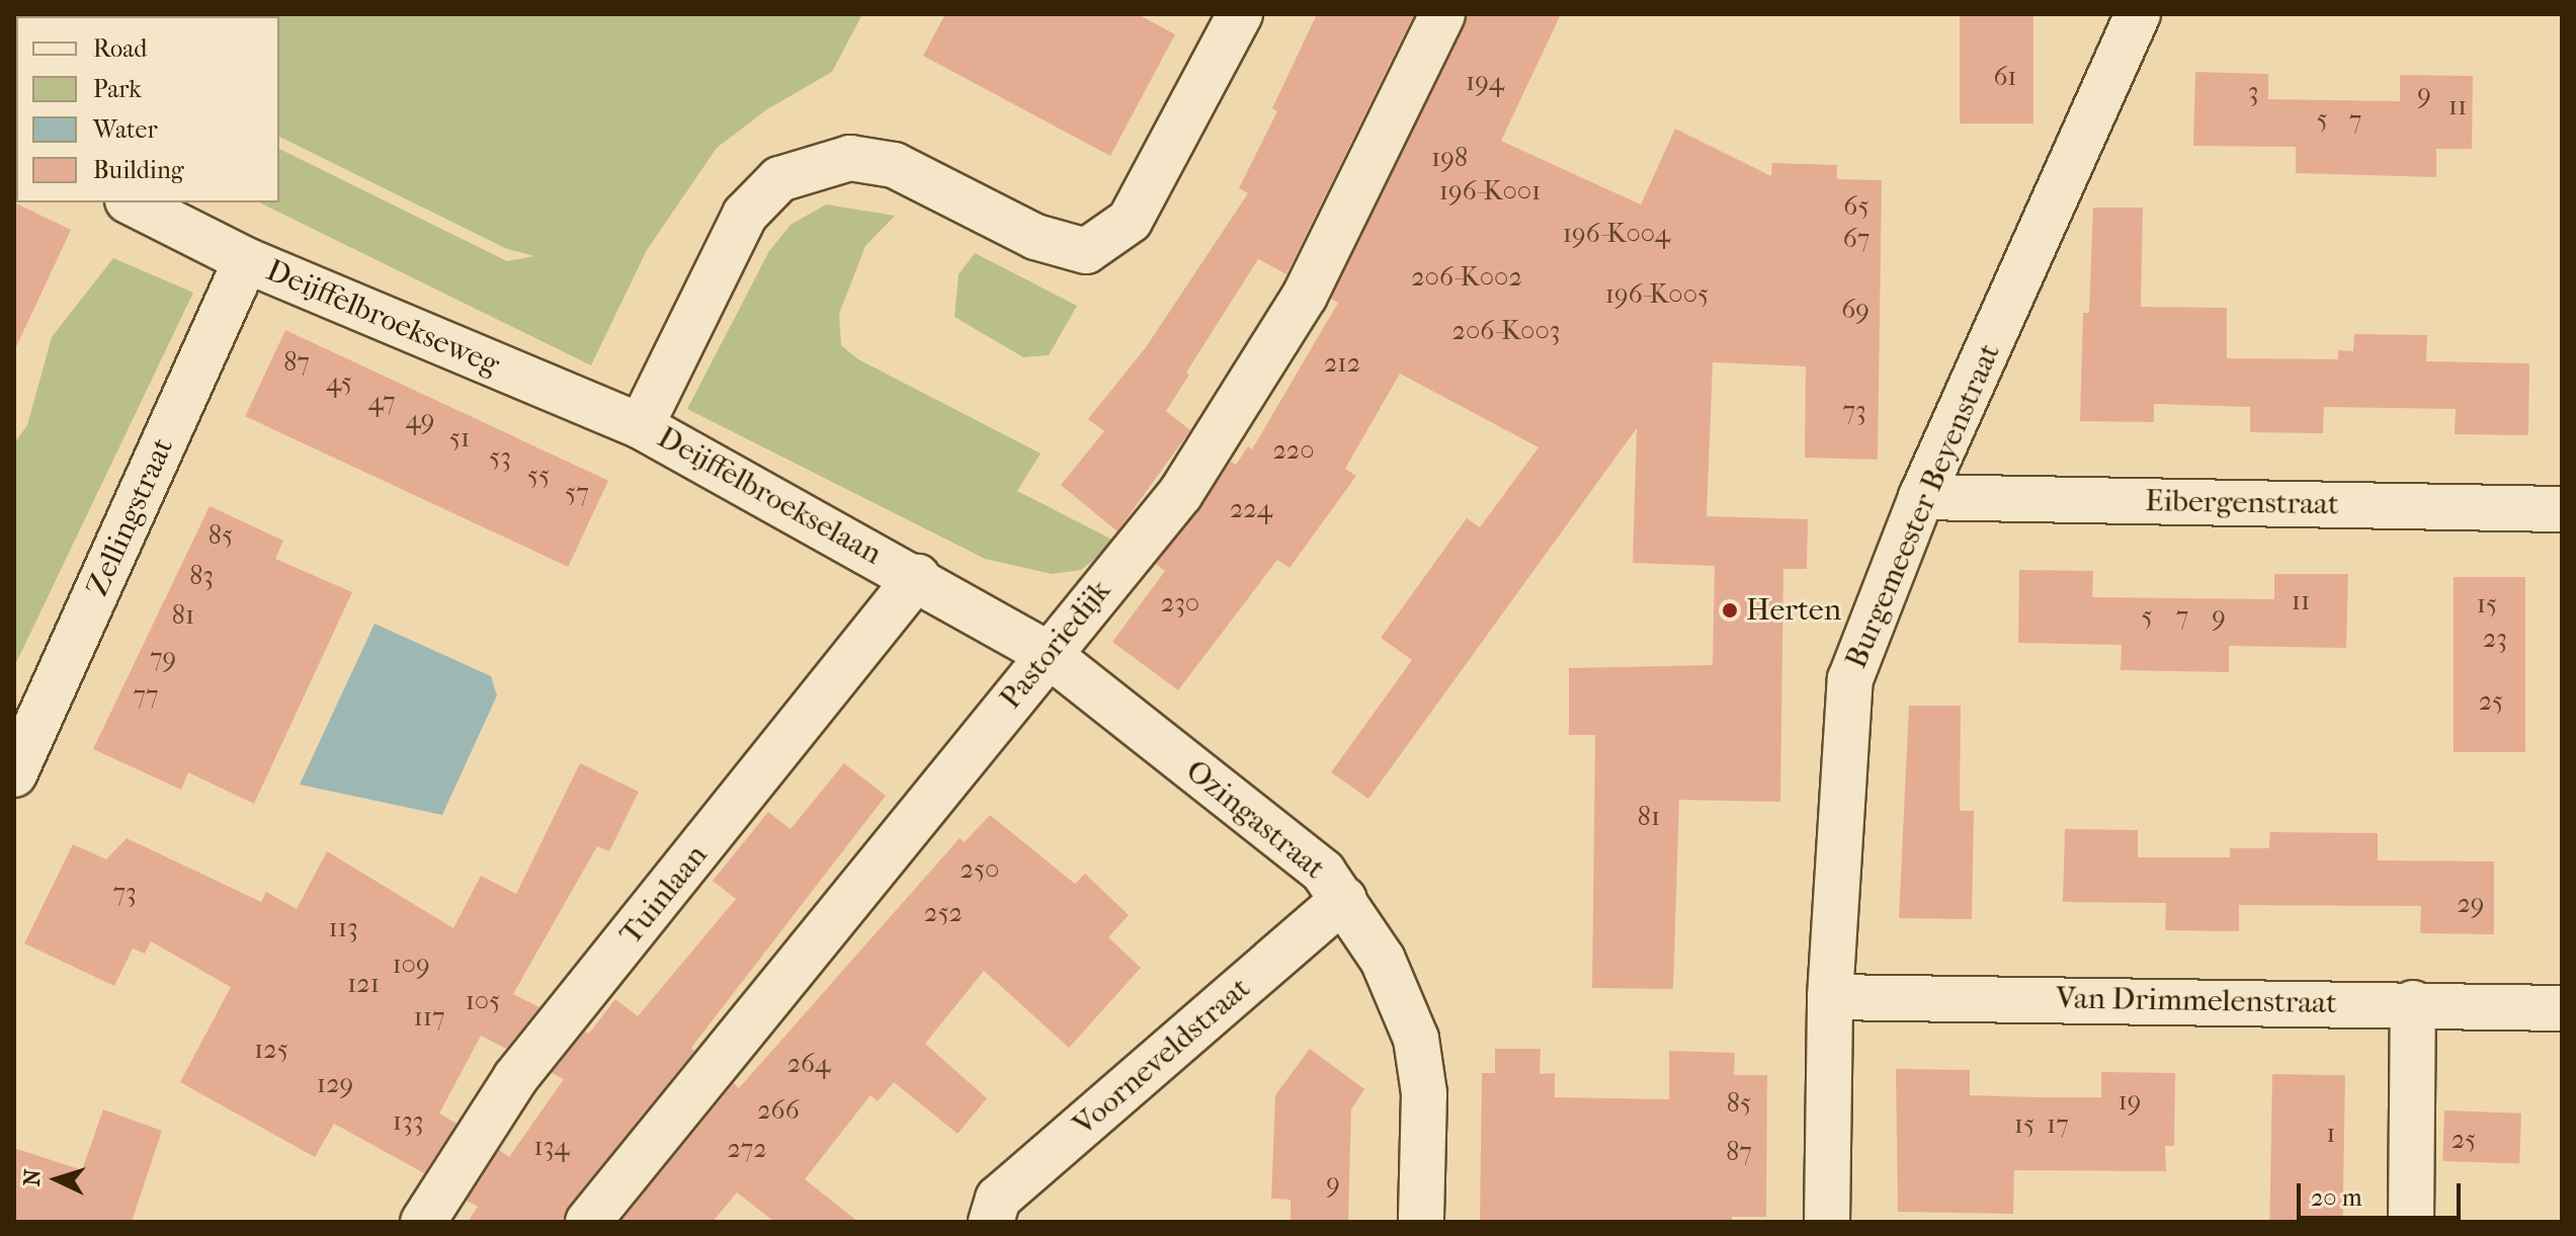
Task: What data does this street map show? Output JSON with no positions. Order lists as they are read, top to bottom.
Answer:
{
  "streets": {
    "street": [
      "Deijffelbroekseweg",
      "Deijffelbroekselaan",
      "Eibergenstraat",
      "Burgemeester Beyenstraat",
      "Zellingstraat",
      "Pastoriedijk",
      "Ozingastraat",
      "Tuinlaan",
      "Van Drimmelenstraat",
      "Voorneveldstraat"
    ]
  },
  "crossings": [
    ["Deijffelbroekseweg", "Deijffelbroekselaan"],
    ["Deijffelbroekseweg", "Zellingstraat"],
    ["Deijffelbroekselaan", "Pastoriedijk"],
    ["Deijffelbroekselaan", "Ozingastraat"],
    ["Deijffelbroekselaan", "Tuinlaan"],
    ["Eibergenstraat", "Burgemeester Beyenstraat"],
    ["Burgemeester Beyenstraat", "Van Drimmelenstraat"],
    ["Pastoriedijk", "Ozingastraat"],
    ["Ozingastraat", "Voorneveldstraat"]
  ],
  "places": ["Herten"],
  "house_numbers": [
    "61",
    "194",
    "3",
    "9",
    "11",
    "5",
    "7",
    "198",
    "196-K001",
    "65",
    "196-K004",
    "67",
    "206-K002",
    "196-K005",
    "69",
    "206-K003",
    "87",
    "212",
    "45",
    "47",
    "73",
    "49",
    "51",
    "220",
    "53",
    "55",
    "57",
    "224",
    "85",
    "83",
    "11",
    "230",
    "15",
    "81",
    "5",
    "7",
    "9",
    "23",
    "79",
    "77",
    "25",
    "81",
    "250",
    "73",
    "29",
    "252",
    "113",
    "109",
    "121",
    "105",
    "117",
    "125",
    "264",
    "129",
    "19",
    "85",
    "266",
    "133",
    "15",
    "17",
    "1",
    "25",
    "134",
    "272",
    "87",
    "9"
  ],
  "legend": [
    "Road",
    "Park",
    "Water",
    "Building"
  ],
  "scale_bar": "20 m",
  "north": "left"
}
